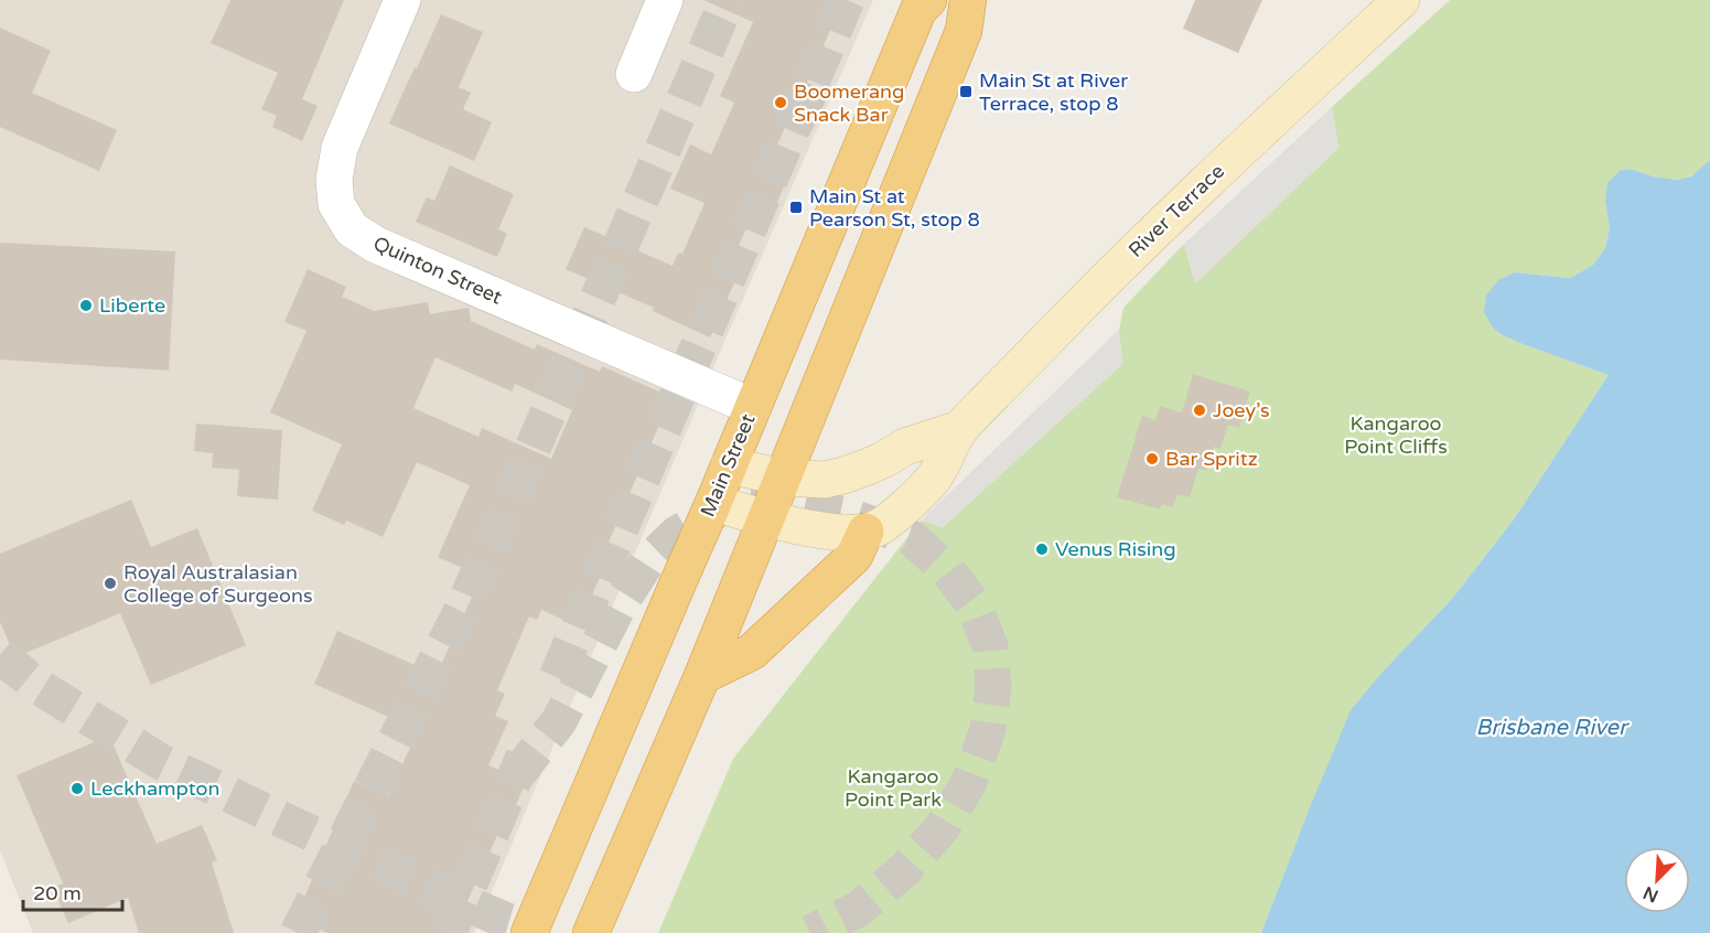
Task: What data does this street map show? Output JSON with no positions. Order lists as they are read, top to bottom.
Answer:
{
  "streets": {
    "highway": ["Main Street"],
    "main road": ["River Terrace"],
    "street": ["Quinton Street"]
  },
  "crossings": [
    ["River Terrace", "Main Street"],
    ["Quinton Street", "Main Street"]
  ],
  "water": ["Brisbane River"],
  "parks": ["Kangaroo Point Cliffs", "Kangaroo Point Park"],
  "places": {
    "transit": ["Main St at River Terrace, stop 8", "Main St at Pearson St, stop 8"],
    "other": [
      "Boomerang Snack Bar",
      "Liberte",
      "Joey’s",
      "Bar Spritz",
      "Venus Rising",
      "Royal Australasian College of Surgeons",
      "Leckhampton"
    ]
  },
  "scale_bar": "20 m",
  "north": "bottom left"
}
